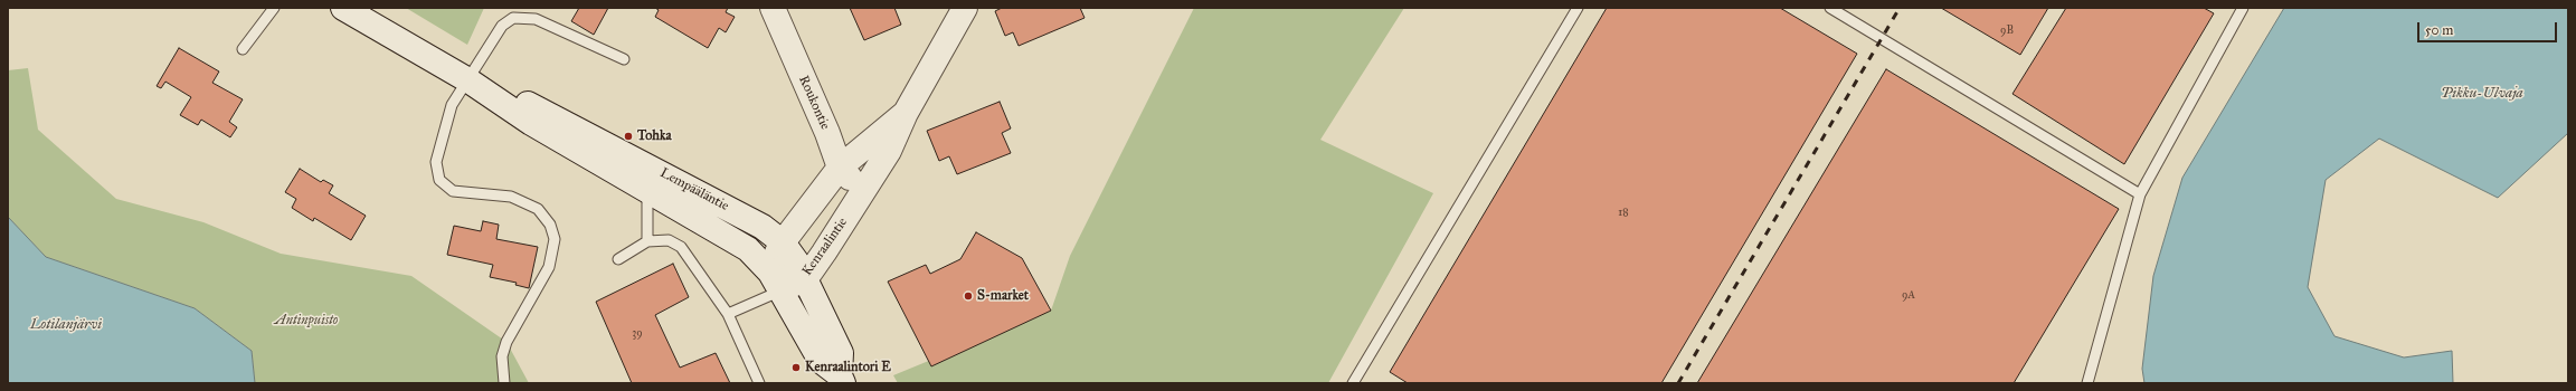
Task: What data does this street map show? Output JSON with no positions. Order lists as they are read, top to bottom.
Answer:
{
  "streets": {
    "main road": ["Roukontie", "Lempääläntie", "Kenraalintie"]
  },
  "crossings": [
    ["Roukontie", "Kenraalintie"],
    ["Lempääläntie", "Kenraalintie"]
  ],
  "water": ["Pikku-Ulvaja", "Lotilanjärvi"],
  "parks": ["Antinpuisto"],
  "places": ["Tohka", "S-market", "Kenraalintori E"],
  "house_numbers": [
    "9B",
    "18",
    "9A",
    "39"
  ],
  "scale_bar": "50 m"
}
